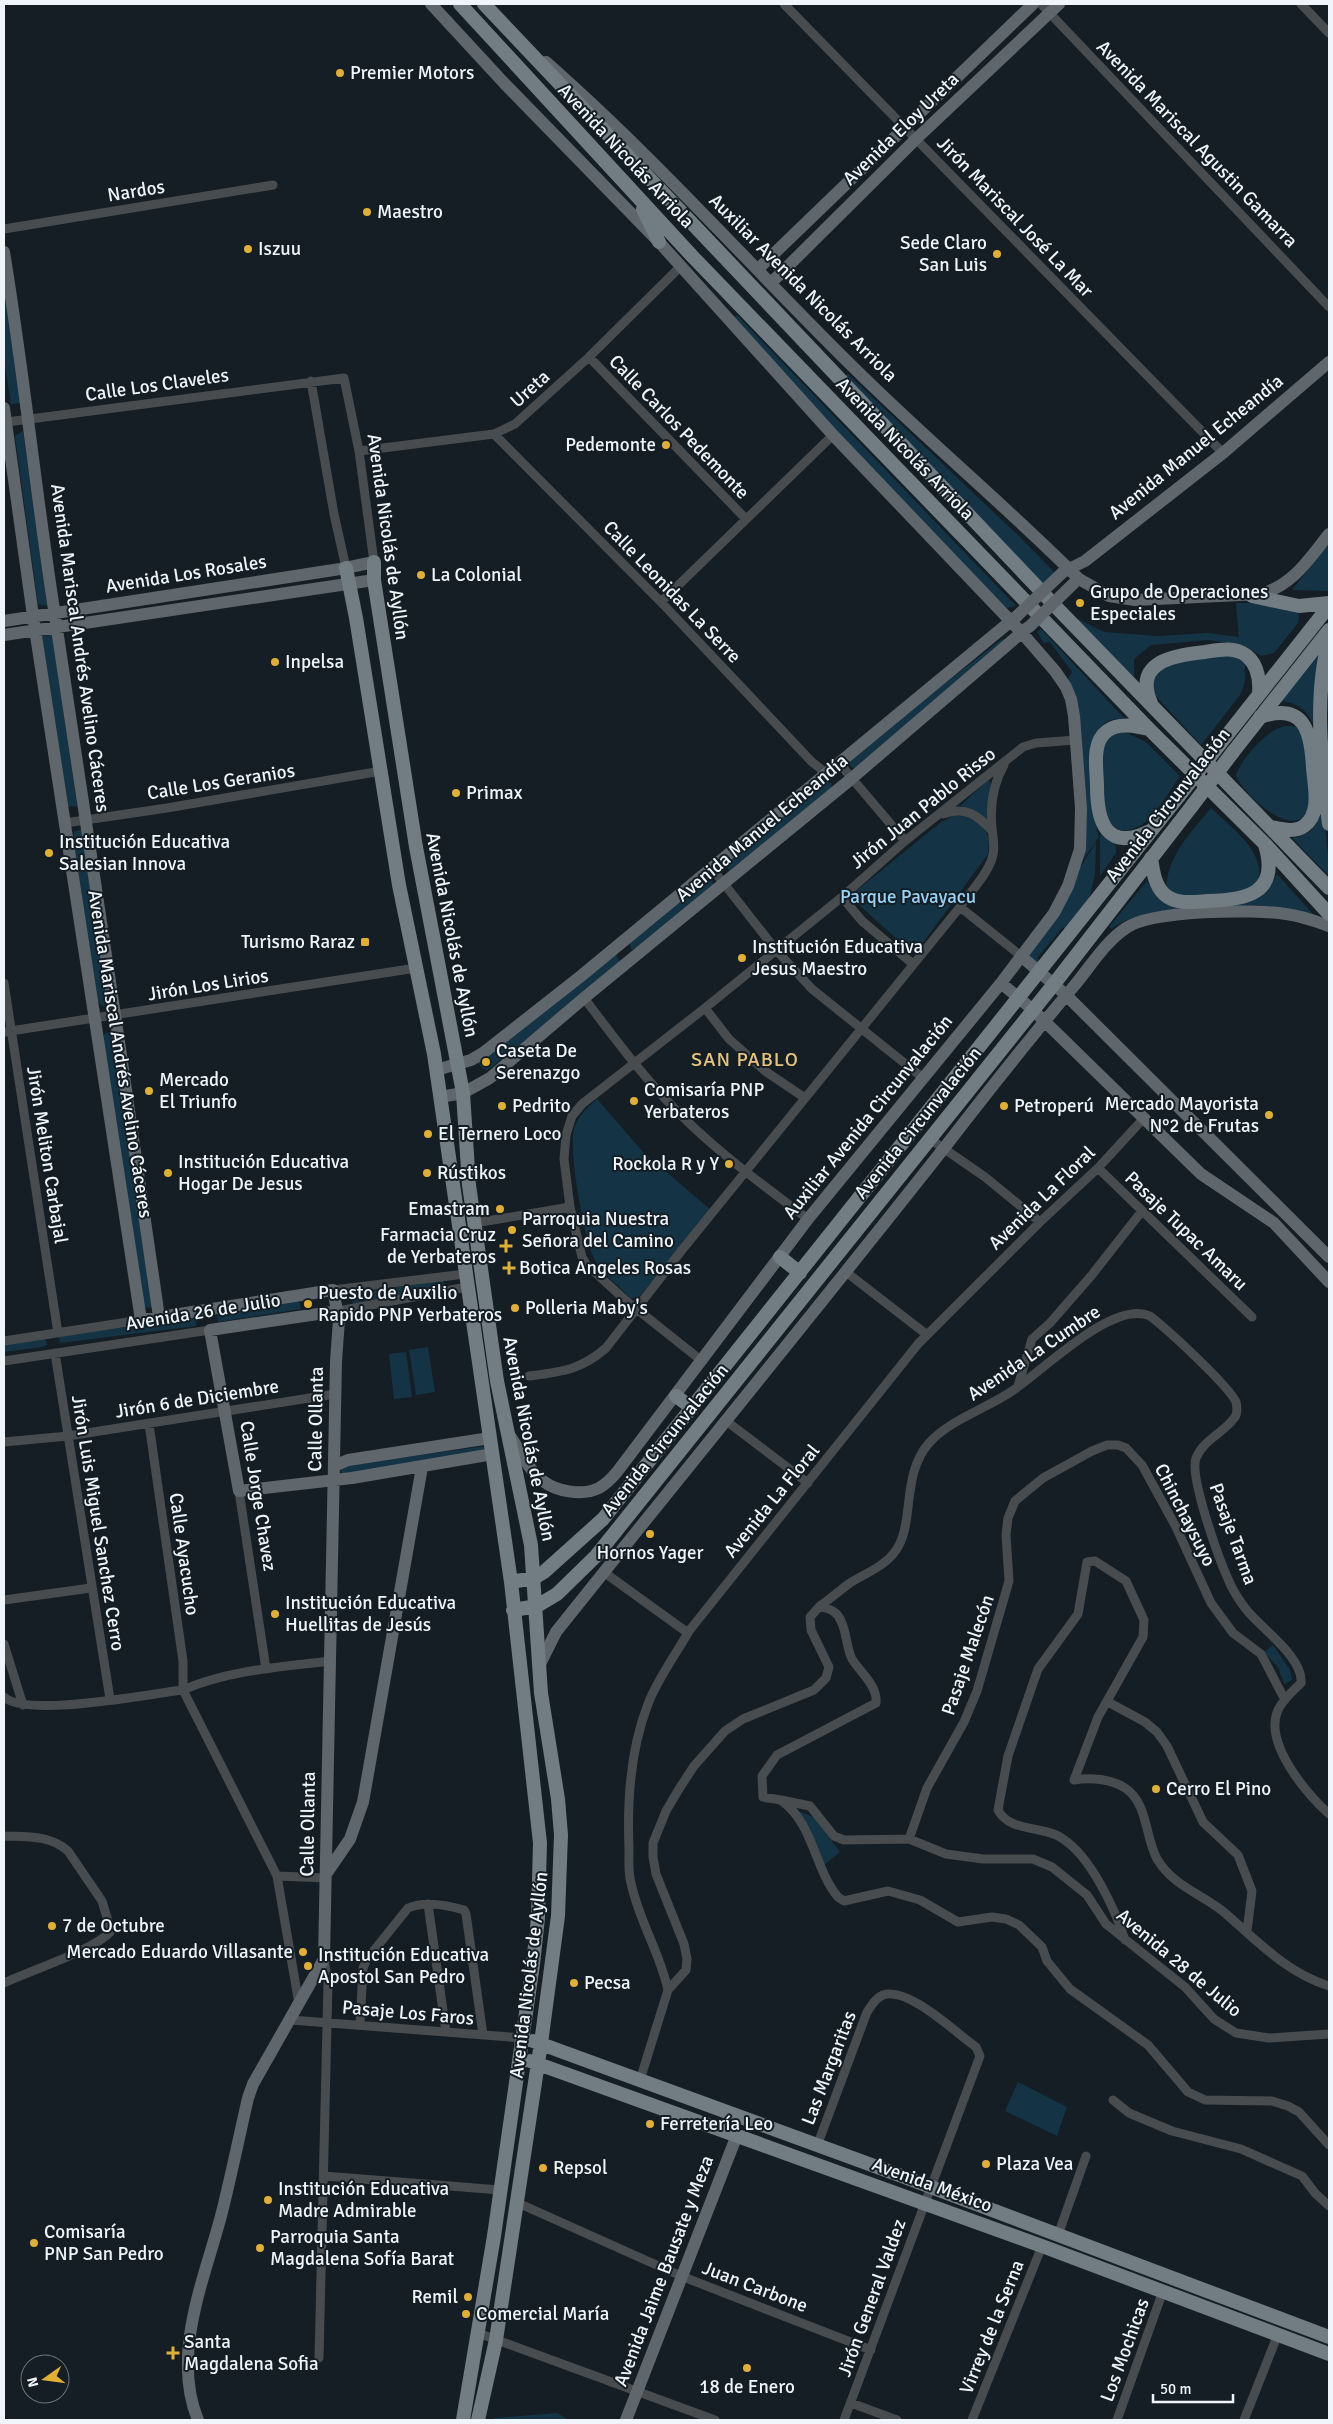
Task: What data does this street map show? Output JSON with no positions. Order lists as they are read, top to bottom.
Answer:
{
  "streets": {
    "main road": [
      "Avenida Nicolás Arriola",
      "Avenida Nicolás de Ayllón",
      "Avenida Circunvalación",
      "Avenida México"
    ],
    "street": [
      "Avenida Eloy Ureta",
      "Avenida Mariscal Agustin Gamarra",
      "Nardos",
      "Jirón Mariscal José La Mar",
      "Auxiliar Avenida Nicolás Arriola",
      "Calle Los Claveles",
      "Ureta",
      "Calle Carlos Pedemonte",
      "Avenida Manuel Echeandía",
      "Avenida Los Rosales",
      "Calle Leonidas La Serre",
      "Avenida Mariscal Andrés Avelino Cáceres",
      "Calle Los Geranios",
      "Jirón Juan Pablo Risso",
      "Jirón Los Lirios",
      "Auxiliar Avenida Circunvalación",
      "Jirón Meliton Carbajal",
      "Avenida La Floral",
      "Pasaje Tupac Amaru",
      "Avenida 26 de Julio",
      "Avenida La Cumbre",
      "Jirón 6 de Diciembre",
      "Calle Ollanta",
      "Calle Jorge Chavez",
      "Chinchaysuyo",
      "Jirón Luis Miguel Sanchez Cerro",
      "Pasaje Tarma",
      "Calle Ayacucho",
      "Pasaje Malecón",
      "Avenida 28 de Julio",
      "Pasaje Los Faros",
      "Las Margaritas",
      "Avenida Jaime Bausate y Meza",
      "Juan Carbone",
      "Jirón General Valdez",
      "Virrey de la Serna",
      "Los Mochicas"
    ]
  },
  "crossings": [
    ["Avenida Eloy Ureta", "Avenida Mariscal Agustin Gamarra"],
    ["Avenida Eloy Ureta", "Jirón Mariscal José La Mar"],
    ["Avenida Eloy Ureta", "Auxiliar Avenida Nicolás Arriola"],
    ["Avenida Nicolás Arriola", "Auxiliar Avenida Nicolás Arriola"],
    ["Jirón Mariscal José La Mar", "Avenida Manuel Echeandía"],
    ["Auxiliar Avenida Nicolás Arriola", "Avenida Manuel Echeandía"],
    ["Calle Los Claveles", "Avenida Nicolás de Ayllón"],
    ["Calle Los Claveles", "Avenida Mariscal Andrés Avelino Cáceres"],
    ["Ureta", "Calle Carlos Pedemonte"],
    ["Ureta", "Avenida Nicolás de Ayllón"],
    ["Ureta", "Calle Leonidas La Serre"],
    ["Avenida Manuel Echeandía", "Avenida Nicolás de Ayllón"],
    ["Avenida Manuel Echeandía", "Calle Leonidas La Serre"],
    ["Avenida Manuel Echeandía", "Auxiliar Avenida Circunvalación"],
    ["Avenida Nicolás de Ayllón", "Avenida Los Rosales"],
    ["Avenida Nicolás de Ayllón", "Calle Los Geranios"],
    ["Avenida Nicolás de Ayllón", "Avenida Circunvalación"],
    ["Avenida Nicolás de Ayllón", "Jirón Los Lirios"],
    ["Avenida Nicolás de Ayllón", "Auxiliar Avenida Circunvalación"],
    ["Avenida Nicolás de Ayllón", "Avenida 26 de Julio"],
    ["Avenida Nicolás de Ayllón", "Pasaje Los Faros"],
    ["Avenida Nicolás de Ayllón", "Avenida México"],
    ["Avenida Nicolás de Ayllón", "Juan Carbone"],
    ["Avenida Los Rosales", "Avenida Mariscal Andrés Avelino Cáceres"],
    ["Avenida Mariscal Andrés Avelino Cáceres", "Calle Los Geranios"],
    ["Avenida Mariscal Andrés Avelino Cáceres", "Jirón Los Lirios"],
    ["Avenida Mariscal Andrés Avelino Cáceres", "Avenida 26 de Julio"],
    ["Jirón Juan Pablo Risso", "Auxiliar Avenida Circunvalación"],
    ["Jirón Los Lirios", "Jirón Meliton Carbajal"],
    ["Jirón Meliton Carbajal", "Avenida 26 de Julio"],
    ["Avenida La Floral", "Pasaje Tupac Amaru"],
    ["Avenida 26 de Julio", "Calle Ollanta"],
    ["Avenida 26 de Julio", "Calle Jorge Chavez"],
    ["Avenida 26 de Julio", "Jirón Luis Miguel Sanchez Cerro"],
    ["Avenida La Cumbre", "Pasaje Tarma"],
    ["Jirón 6 de Diciembre", "Calle Ollanta"],
    ["Jirón 6 de Diciembre", "Calle Jorge Chavez"],
    ["Jirón 6 de Diciembre", "Jirón Luis Miguel Sanchez Cerro"],
    ["Jirón 6 de Diciembre", "Calle Ayacucho"],
    ["Calle Ollanta", "Pasaje Los Faros"],
    ["Chinchaysuyo", "Pasaje Tarma"],
    ["Chinchaysuyo", "Pasaje Malecón"],
    ["Pasaje Malecón", "Avenida 28 de Julio"],
    ["Pasaje Los Faros", "Avenida México"],
    ["Las Margaritas", "Avenida México"],
    ["Las Margaritas", "Jirón General Valdez"],
    ["Avenida México", "Avenida Jaime Bausate y Meza"],
    ["Avenida México", "Jirón General Valdez"],
    ["Avenida México", "Virrey de la Serna"],
    ["Avenida México", "Los Mochicas"],
    ["Avenida Jaime Bausate y Meza", "Juan Carbone"],
    ["Juan Carbone", "Jirón General Valdez"]
  ],
  "districts": ["SAN PABLO"],
  "parks": ["Parque Pavayacu"],
  "places": {
    "other": [
      "Premier Motors",
      "Maestro",
      "Iszuu",
      "Sede Claro San Luis",
      "Pedemonte",
      "La Colonial",
      "Grupo de Operaciones Especiales",
      "Inpelsa",
      "Primax",
      "Institución Educativa Salesian Innova",
      "Institución Educativa Jesus Maestro",
      "Caseta De Serenazgo",
      "Mercado El Triunfo",
      "Comisaría PNP Yerbateros",
      "Pedrito",
      "Petroperú",
      "Mercado Mayorista N°2 de Frutas",
      "El Ternero Loco",
      "Rockola R y Y",
      "Institución Educativa Hogar De Jesus",
      "Rústikos",
      "Emastram",
      "Parroquia Nuestra Señora del Camino",
      "Puesto de Auxilio Rapido PNP Yerbateros",
      "Polleria Maby's",
      "Hornos Yager",
      "Institución Educativa Huellitas de Jesús",
      "Cerro El Pino",
      "7 de Octubre",
      "Mercado Eduardo Villasante",
      "Institución Educativa Apostol San Pedro",
      "Pecsa",
      "Ferretería Leo",
      "Plaza Vea",
      "Repsol",
      "Institución Educativa Madre Admirable",
      "Comisaría PNP San Pedro",
      "Parroquia Santa Magdalena Sofía Barat",
      "Remil",
      "Comercial María",
      "18 de Enero"
    ],
    "transit": ["Turismo Raraz"],
    "health": ["Farmacia Cruz de Yerbateros", "Botica Angeles Rosas", "Santa Magdalena Sofia"]
  },
  "scale_bar": "50 m",
  "north": "left"
}
